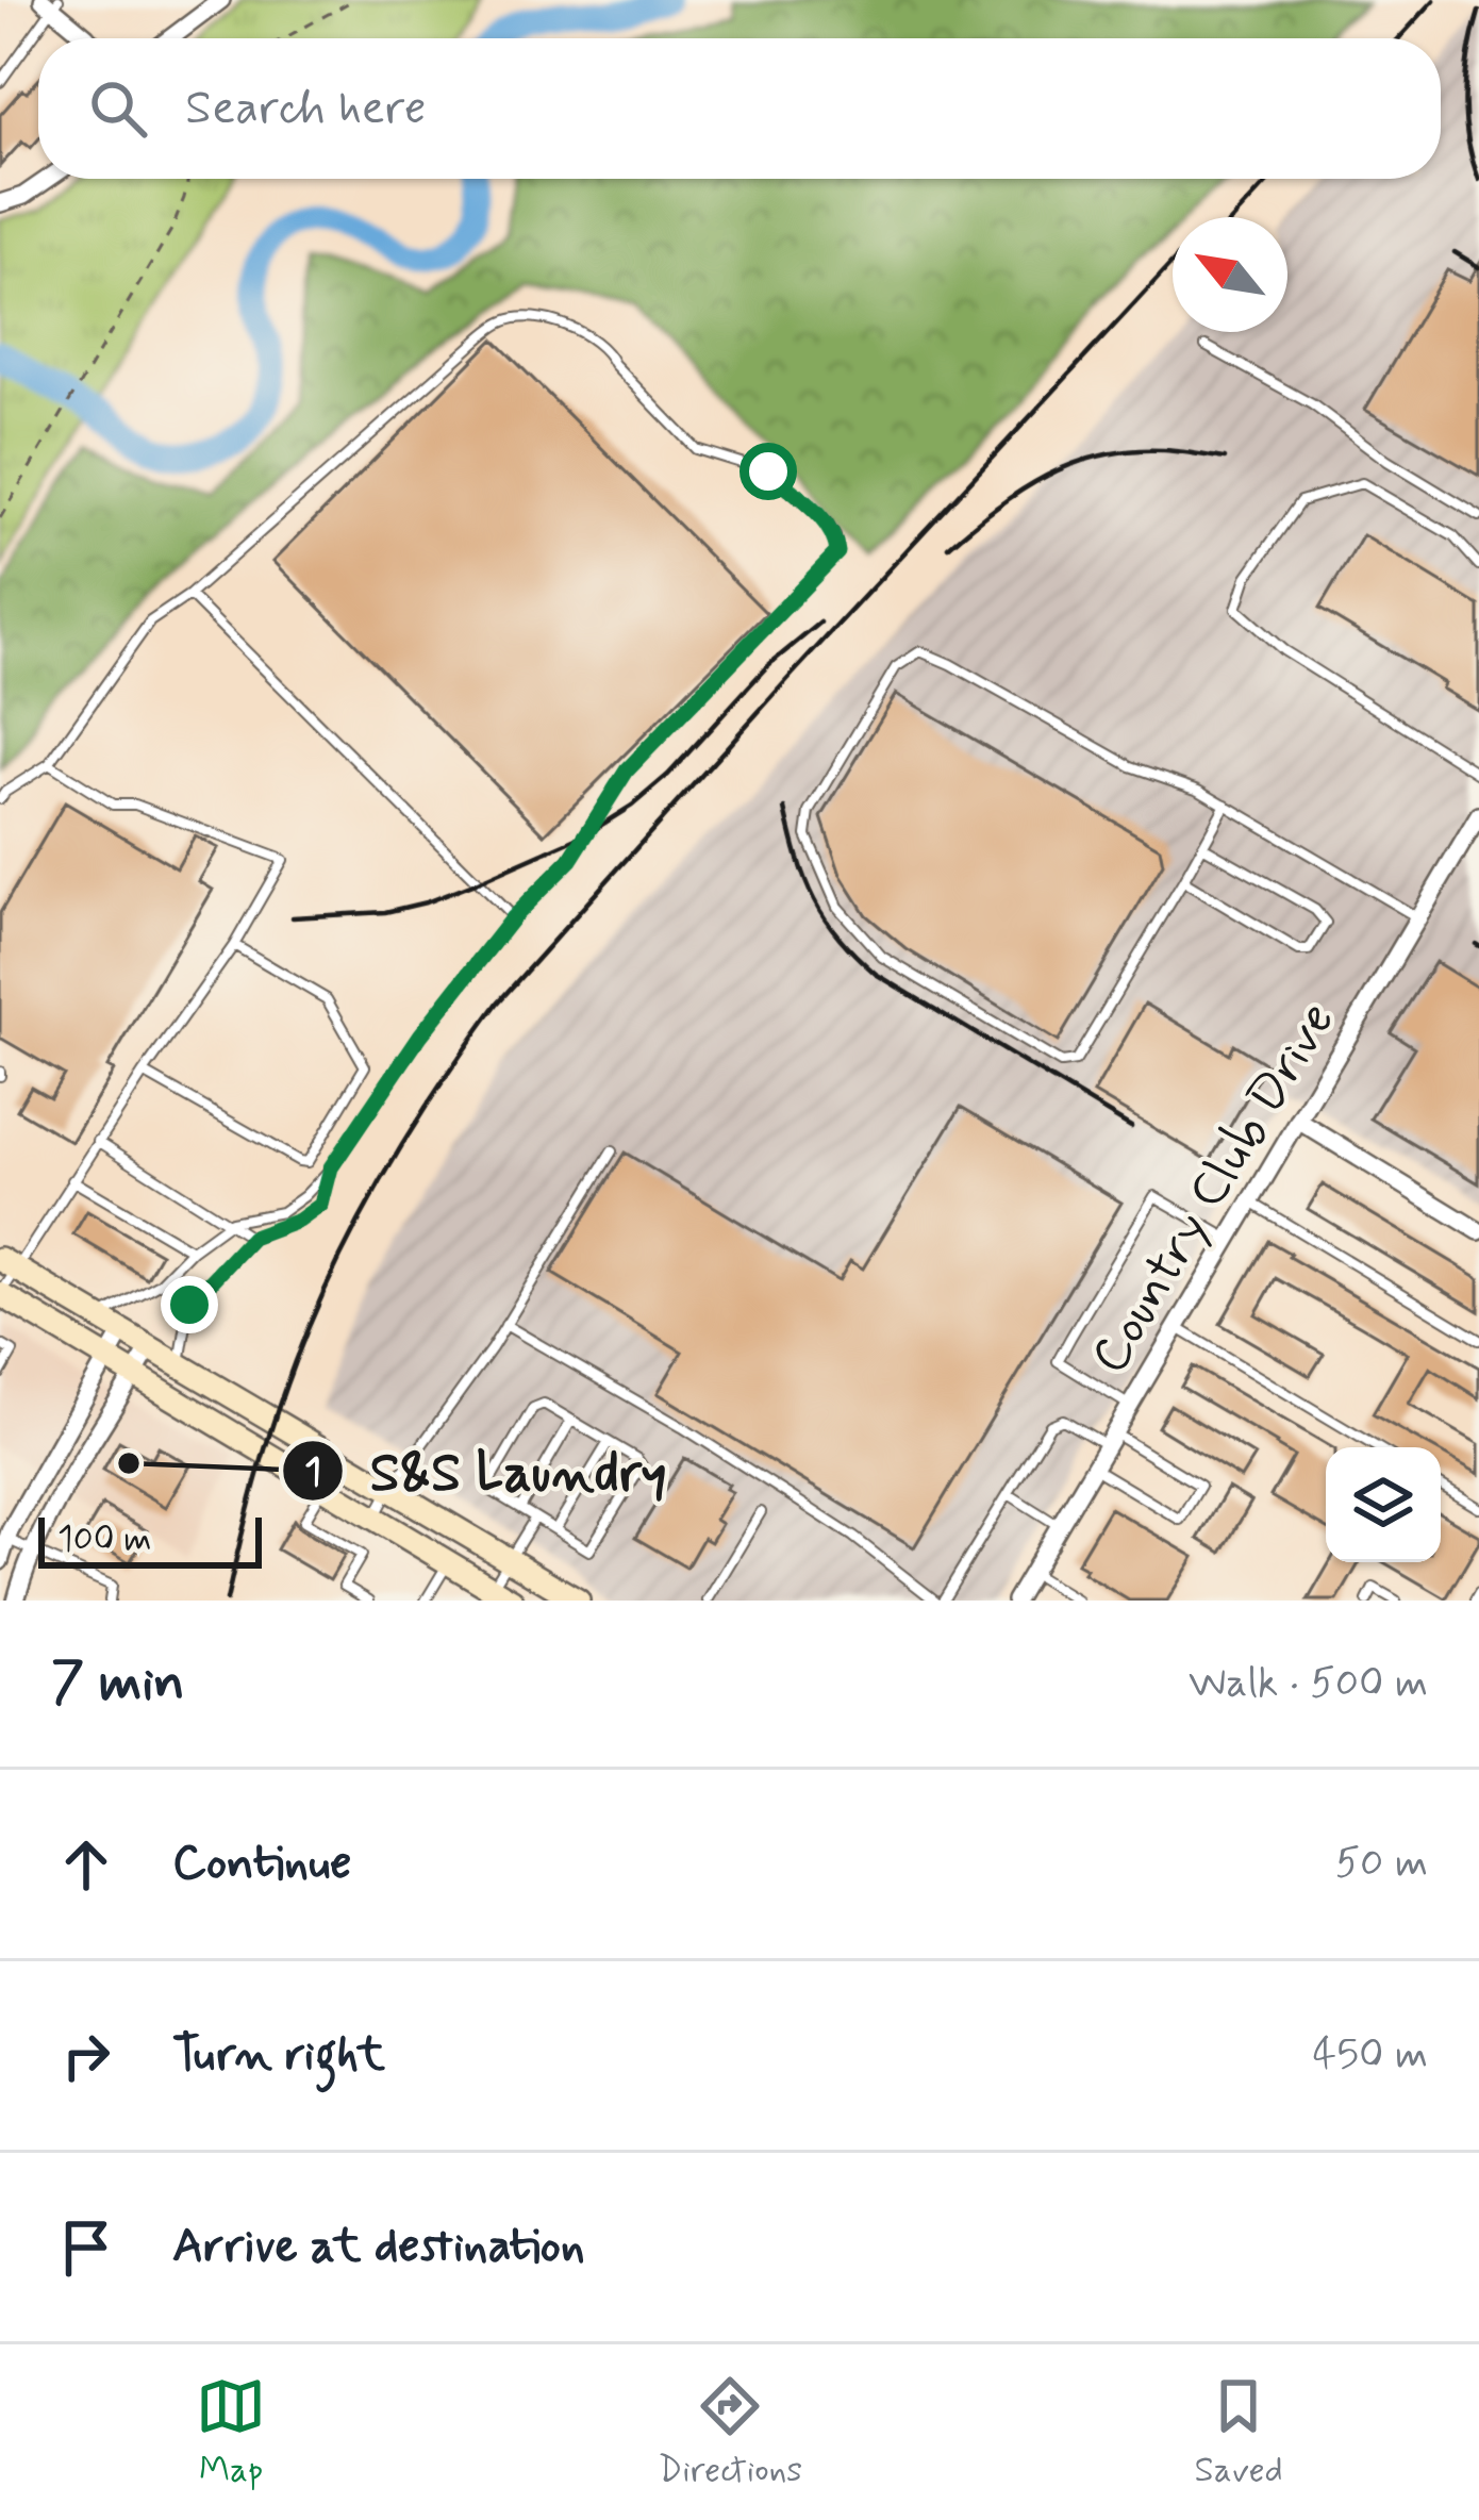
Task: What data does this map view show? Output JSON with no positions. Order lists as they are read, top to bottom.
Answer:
{
  "streets": {
    "street": ["Country Club Drive"]
  },
  "places": ["S&S Laundry"],
  "scale_bar": "100 m",
  "north": "top left",
  "page": {
    "search": "Search here",
    "scale": "100 m",
    "heading": ["7 min", "Walk · 500 m"],
    "list": [
      ["Continue", "50 m"],
      ["Turn right", "450 m"],
      "Arrive at destination"
    ],
    "nav": ["Map", "Directions", "Saved"]
  }
}
